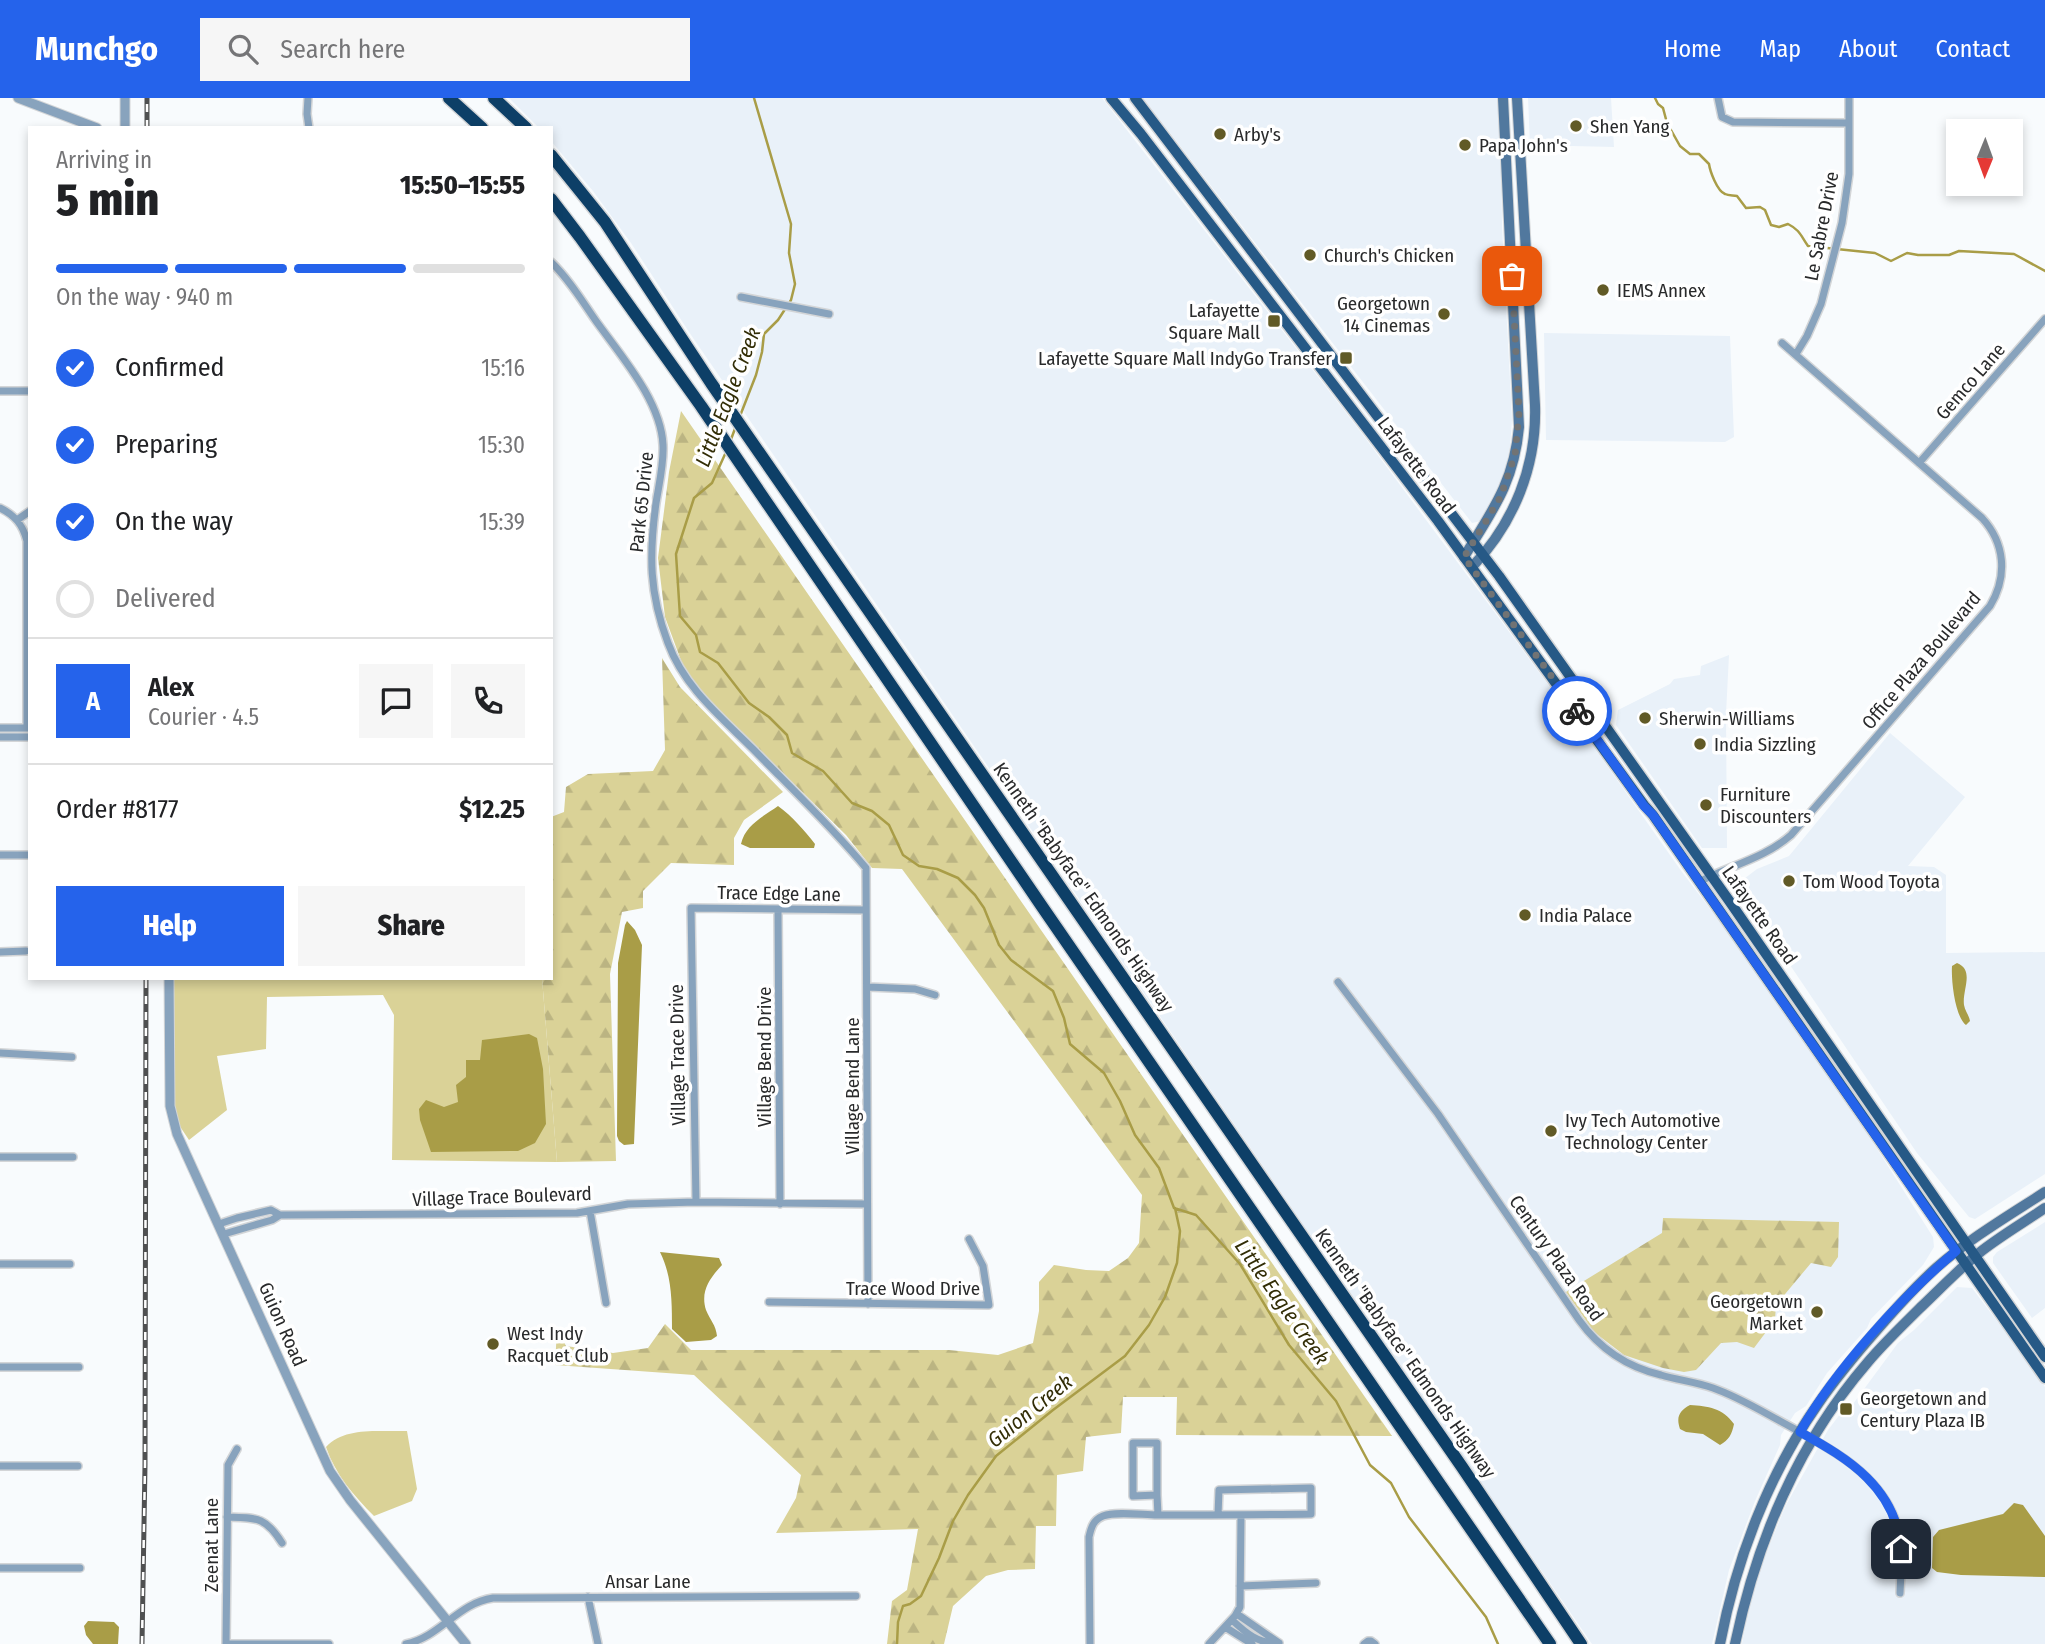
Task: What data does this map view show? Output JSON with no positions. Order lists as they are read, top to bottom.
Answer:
{
  "streets": {
    "highway": ["Kenneth \"Babyface\" Edmonds Highway"],
    "main road": ["Lafayette Road"],
    "street": [
      "Le Sabre Drive",
      "Gemco Lane",
      "Park 65 Drive",
      "Office Plaza Boulevard",
      "Trace Edge Lane",
      "Village Trace Drive",
      "Village Bend Drive",
      "Village Bend Lane",
      "Village Trace Boulevard",
      "Century Plaza Road",
      "Trace Wood Drive",
      "Guion Road",
      "Zeenat Lane",
      "Ansar Lane"
    ]
  },
  "crossings": [
    ["Le Sabre Drive", "Office Plaza Boulevard"],
    ["Gemco Lane", "Office Plaza Boulevard"],
    ["Lafayette Road", "Office Plaza Boulevard"],
    ["Park 65 Drive", "Village Bend Lane"],
    ["Trace Edge Lane", "Village Trace Drive"],
    ["Trace Edge Lane", "Village Bend Drive"],
    ["Trace Edge Lane", "Village Bend Lane"],
    ["Village Trace Drive", "Village Trace Boulevard"],
    ["Village Bend Drive", "Village Trace Boulevard"],
    ["Village Bend Lane", "Village Trace Boulevard"],
    ["Village Bend Lane", "Trace Wood Drive"],
    ["Village Trace Boulevard", "Guion Road"],
    ["Guion Road", "Ansar Lane"]
  ],
  "water": ["Little Eagle Creek", "Guion Creek"],
  "places": {
    "other": [
      "Shen Yang",
      "Arby's",
      "Papa John's",
      "Church's Chicken",
      "IEMS Annex",
      "Georgetown 14 Cinemas",
      "Sherwin-Williams",
      "India Sizzling",
      "Furniture Discounters",
      "Tom Wood Toyota",
      "India Palace",
      "Ivy Tech Automotive Technology Center",
      "Georgetown Market",
      "West Indy Racquet Club"
    ],
    "transit": ["Lafayette Square Mall", "Lafayette Square Mall IndyGo Transfer", "Georgetown and Century Plaza IB"]
  },
  "north": "bottom",
  "page": {
    "header": "Munchgo",
    "search": "Search here",
    "nav": [
      "Home",
      "Map",
      "About",
      "Contact"
    ],
    "heading": ["5 min", "Arriving in", "15:50–15:55"],
    "panel": [
      "Alex",
      "Courier · 4.5",
      "Order #8177",
      "$12.25"
    ],
    "bar": "On the way · 940 m",
    "list": [
      ["Confirmed", "15:16"],
      ["Preparing", "15:30"],
      ["On the way", "15:39"],
      "Delivered"
    ],
    "round": "A",
    "buttons": ["Help", "Share"]
  }
}
